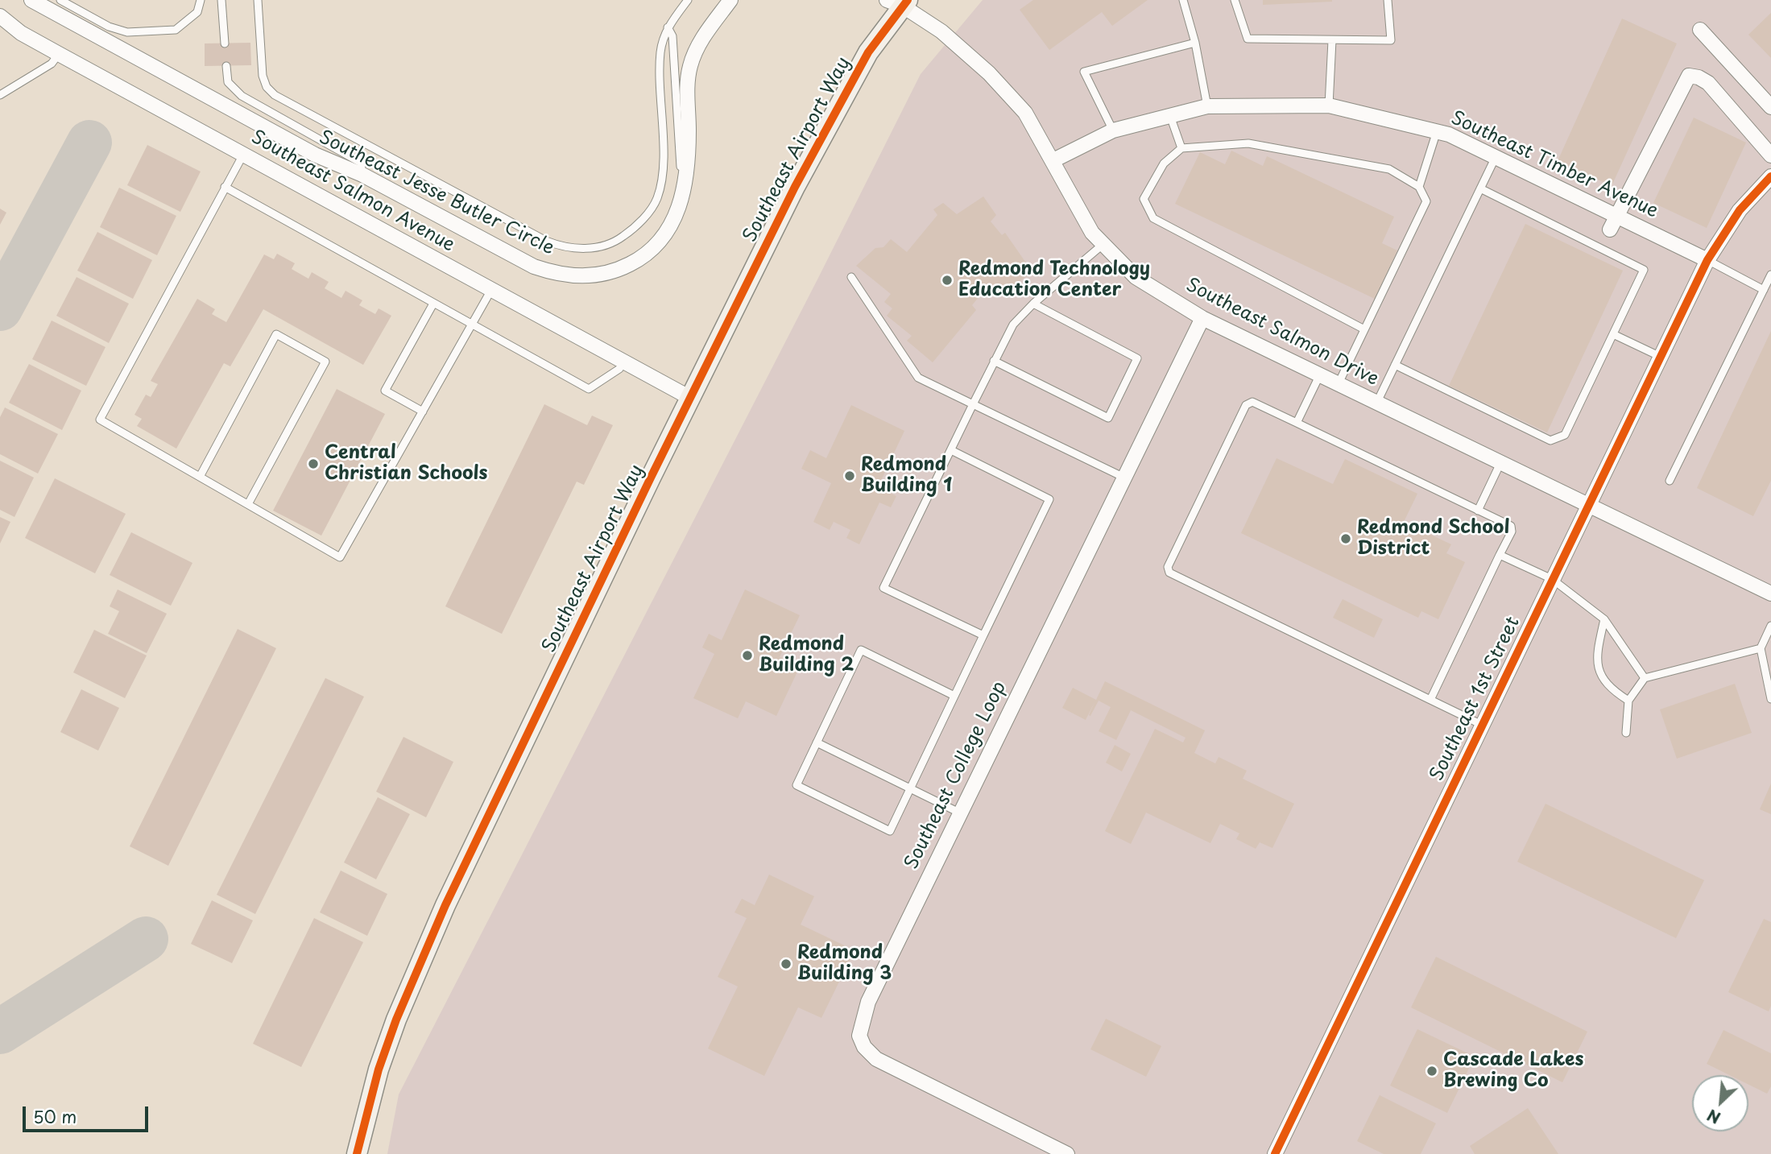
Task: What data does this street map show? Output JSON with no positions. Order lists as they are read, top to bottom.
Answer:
{
  "streets": {
    "main road": ["Southeast Airport Way"],
    "street": [
      "Southeast Timber Avenue",
      "Southeast Salmon Avenue",
      "Southeast Jesse Butler Circle",
      "Southeast Salmon Drive",
      "Southeast 1st Street",
      "Southeast College Loop"
    ]
  },
  "crossings": [
    ["Southeast Airport Way", "Southeast Salmon Avenue"],
    ["Southeast Airport Way", "Southeast Salmon Drive"],
    ["Southeast Timber Avenue", "Southeast Salmon Drive"],
    ["Southeast Timber Avenue", "Southeast 1st Street"],
    ["Southeast Salmon Drive", "Southeast 1st Street"],
    ["Southeast Salmon Drive", "Southeast College Loop"]
  ],
  "places": [
    "Redmond Technology Education Center",
    "Central Christian Schools",
    "Redmond Building 1",
    "Redmond School District",
    "Redmond Building 2",
    "Redmond Building 3",
    "Cascade Lakes Brewing Co"
  ],
  "scale_bar": "50 m",
  "north": "bottom left"
}
